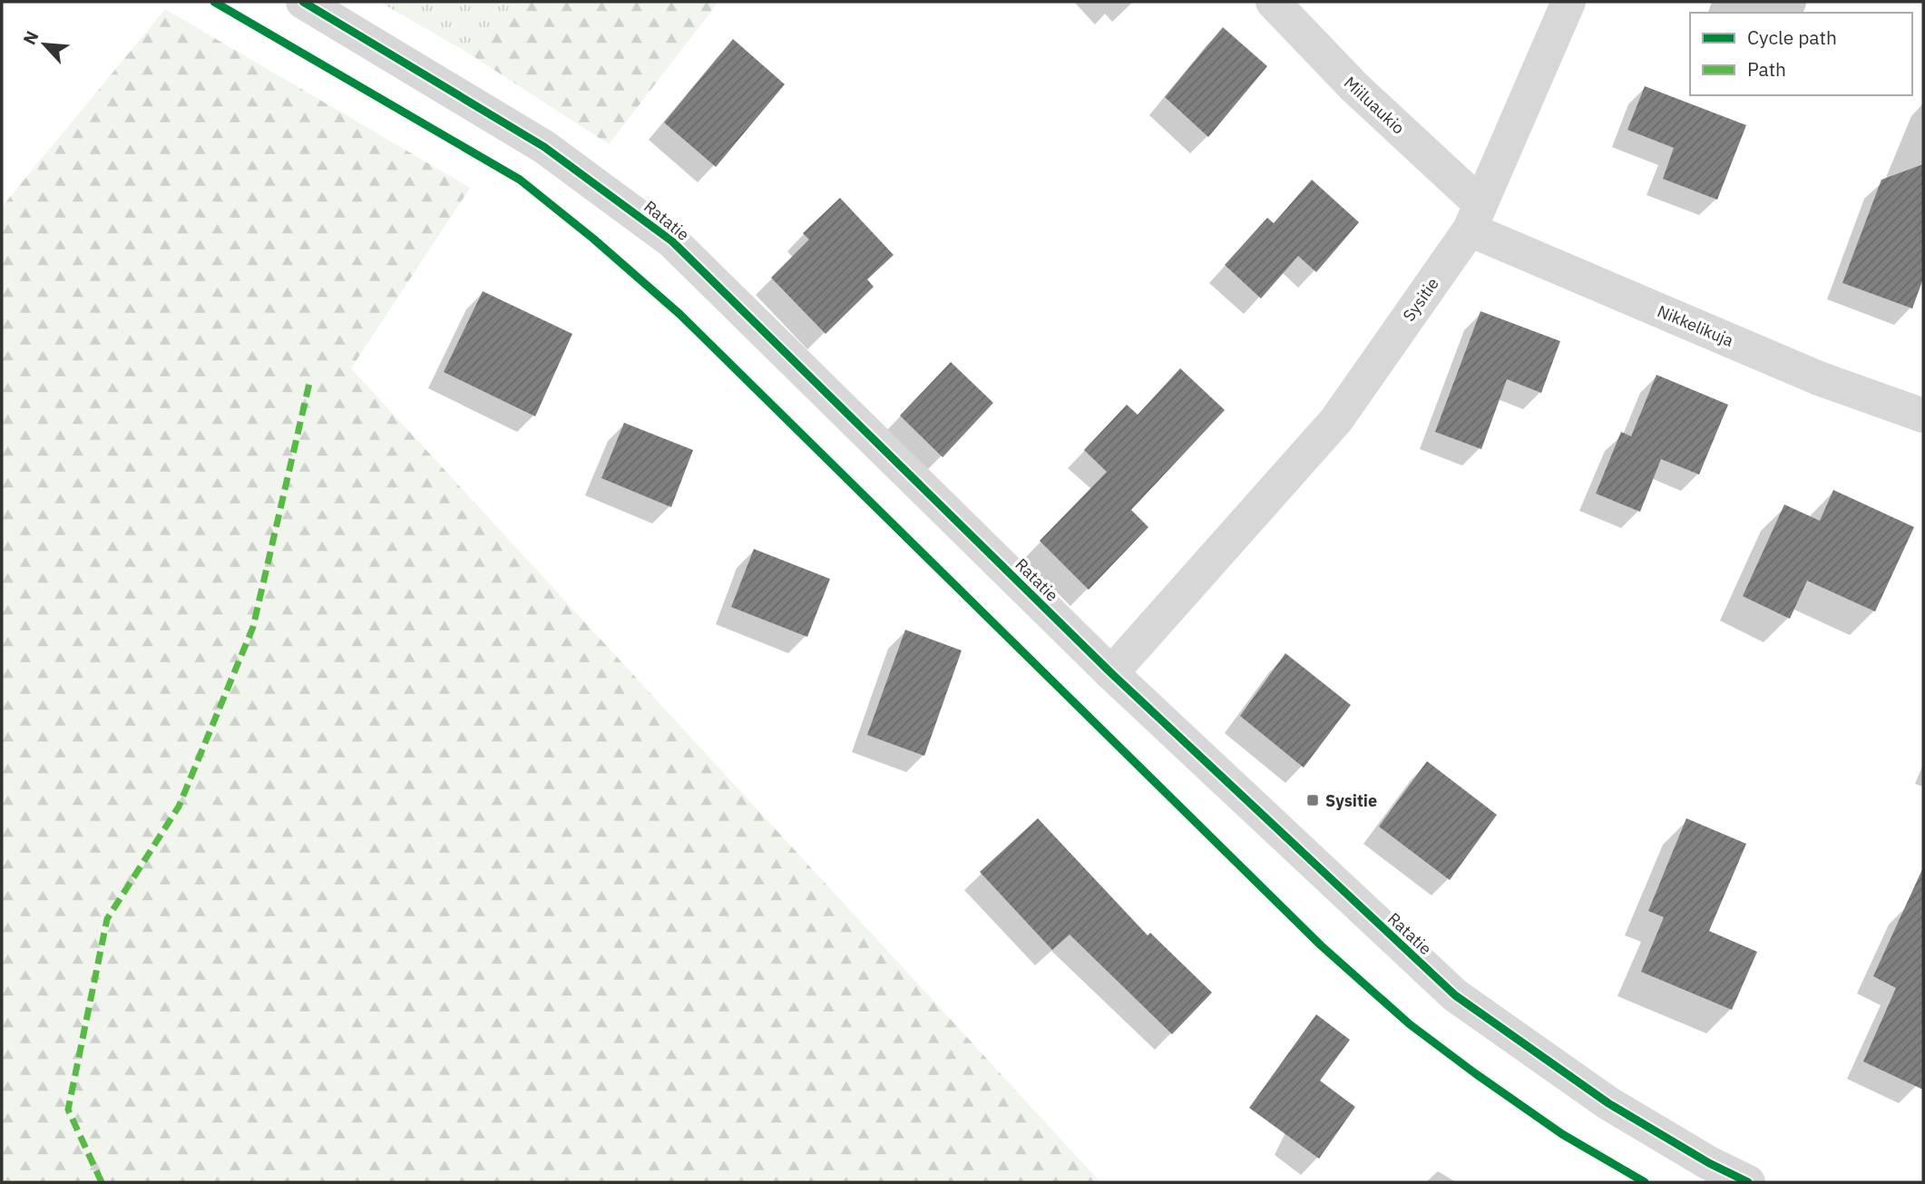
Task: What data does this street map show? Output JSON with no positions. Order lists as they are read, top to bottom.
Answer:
{
  "streets": {
    "street": [
      "Miiluaukio",
      "Ratatie",
      "Sysitie",
      "Nikkelikuja"
    ]
  },
  "crossings": [
    ["Miiluaukio", "Sysitie"],
    ["Miiluaukio", "Nikkelikuja"],
    ["Ratatie", "Sysitie"],
    ["Sysitie", "Nikkelikuja"]
  ],
  "places": {
    "transit": ["Sysitie"]
  },
  "legend": ["Cycle path", "Path"],
  "north": "top left"
}
